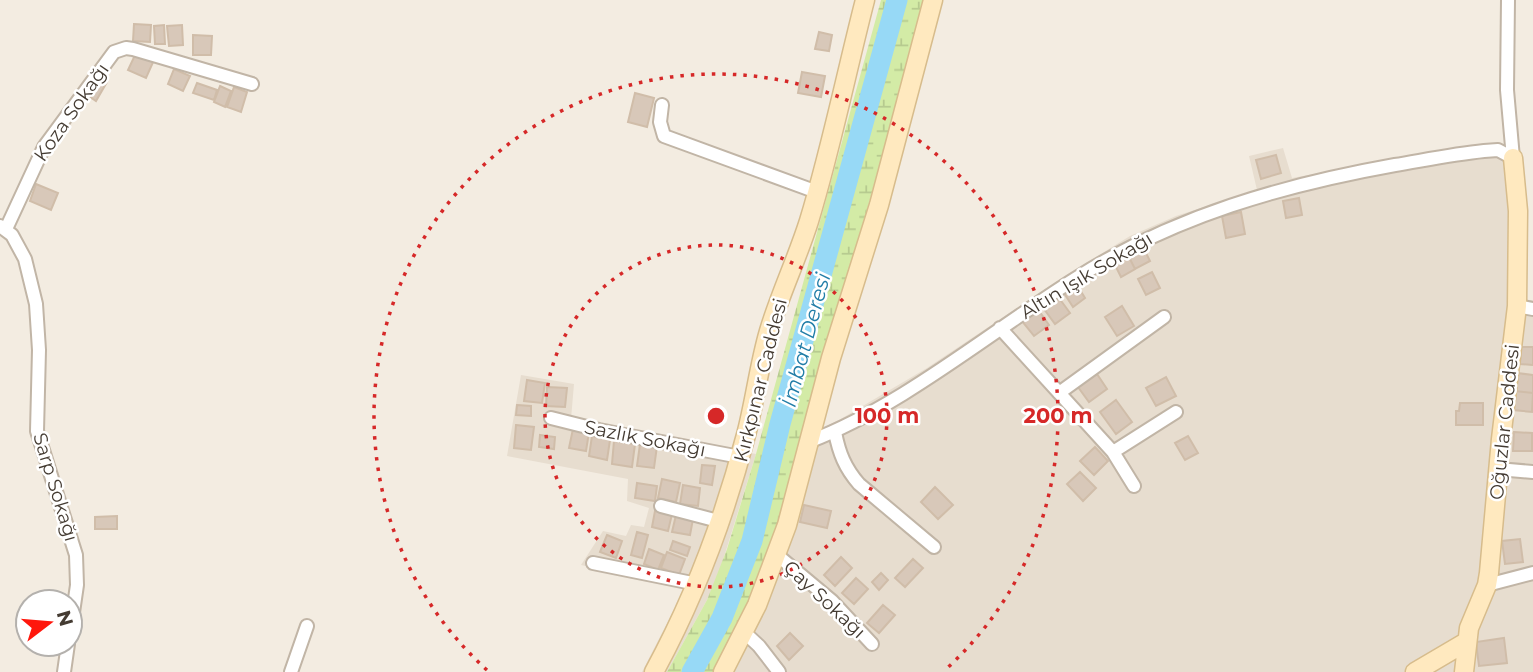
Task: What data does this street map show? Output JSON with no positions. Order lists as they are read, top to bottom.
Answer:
{
  "streets": {
    "street": [
      "Koza Sokağı",
      "Altın Işık Sokağı",
      "Kırkpınar Caddesi",
      "Oğuzlar Caddesi",
      "Sazlık Sokağı",
      "Sarp Sokağı",
      "Çay Sokağı"
    ]
  },
  "crossings": [
    ["Koza Sokağı", "Sarp Sokağı"],
    ["Altın Işık Sokağı", "Oğuzlar Caddesi"],
    ["Kırkpınar Caddesi", "Sazlık Sokağı"]
  ],
  "water": ["İmbat Deresi"],
  "north": "right",
  "rings": ["100 m", "200 m"]
}
